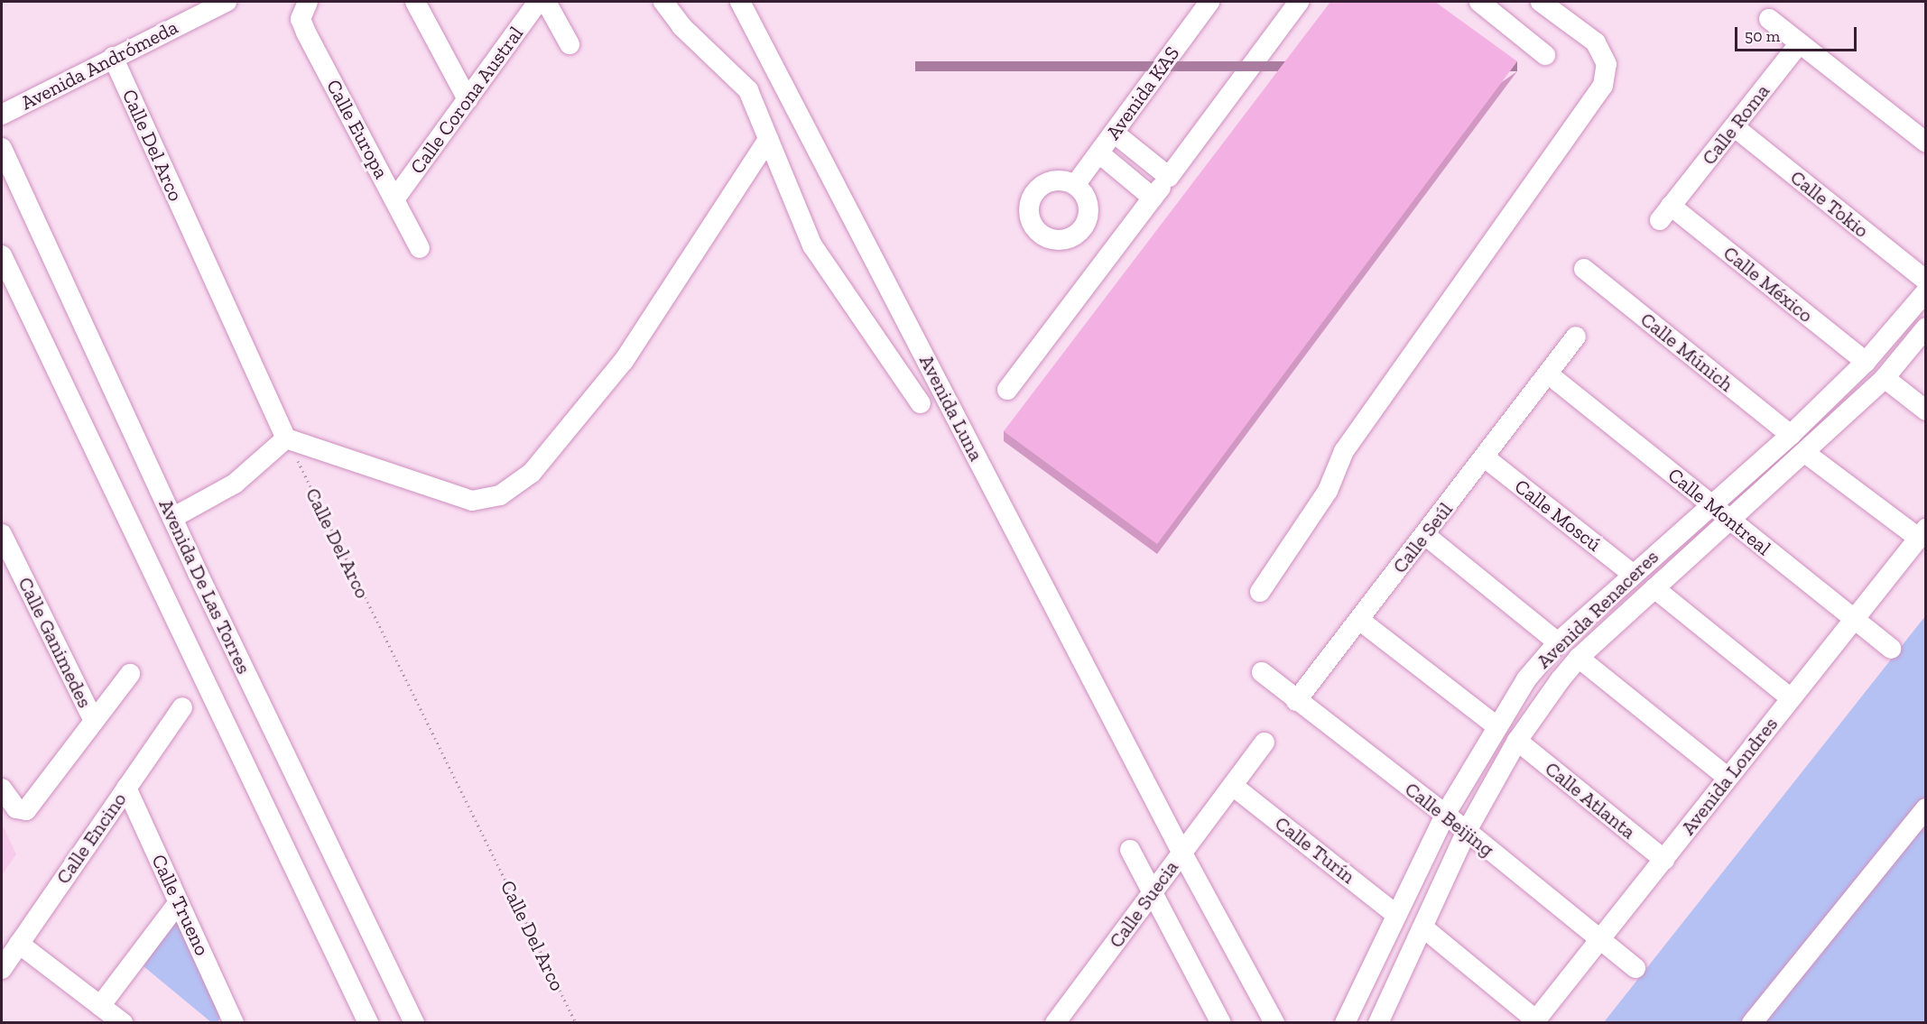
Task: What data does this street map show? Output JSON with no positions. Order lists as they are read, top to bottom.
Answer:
{
  "streets": {
    "street": [
      "Avenida Andrómeda",
      "Avenida KAS",
      "Calle Corona Austral",
      "Calle Roma",
      "Calle Europa",
      "Calle Del Arco",
      "Calle Tokio",
      "Calle México",
      "Calle Múnich",
      "Avenida Luna",
      "Calle Montreal",
      "Calle Moscú",
      "Calle Seúl",
      "Avenida De Las Torres",
      "Avenida Renaceres",
      "Calle Ganimedes",
      "Avenida Londres",
      "Calle Atlanta",
      "Calle Beijing",
      "Calle Encino",
      "Calle Turín",
      "Calle Suecia",
      "Calle Trueno"
    ]
  },
  "crossings": [
    ["Avenida Andrómeda", "Calle Del Arco"],
    ["Calle Corona Austral", "Calle Europa"],
    ["Calle Roma", "Calle Tokio"],
    ["Calle Roma", "Calle México"],
    ["Calle México", "Avenida Renaceres"],
    ["Calle Múnich", "Avenida Renaceres"],
    ["Avenida Luna", "Calle Suecia"],
    ["Calle Montreal", "Calle Seúl"],
    ["Calle Montreal", "Avenida Renaceres"],
    ["Calle Montreal", "Avenida Londres"],
    ["Calle Moscú", "Calle Seúl"],
    ["Calle Moscú", "Avenida Renaceres"],
    ["Calle Seúl", "Calle Beijing"],
    ["Avenida Renaceres", "Calle Atlanta"],
    ["Avenida Renaceres", "Calle Beijing"],
    ["Avenida Renaceres", "Calle Turín"],
    ["Avenida Londres", "Calle Atlanta"],
    ["Avenida Londres", "Calle Beijing"],
    ["Calle Encino", "Calle Trueno"],
    ["Calle Turín", "Calle Suecia"]
  ],
  "scale_bar": "50 m"
}
